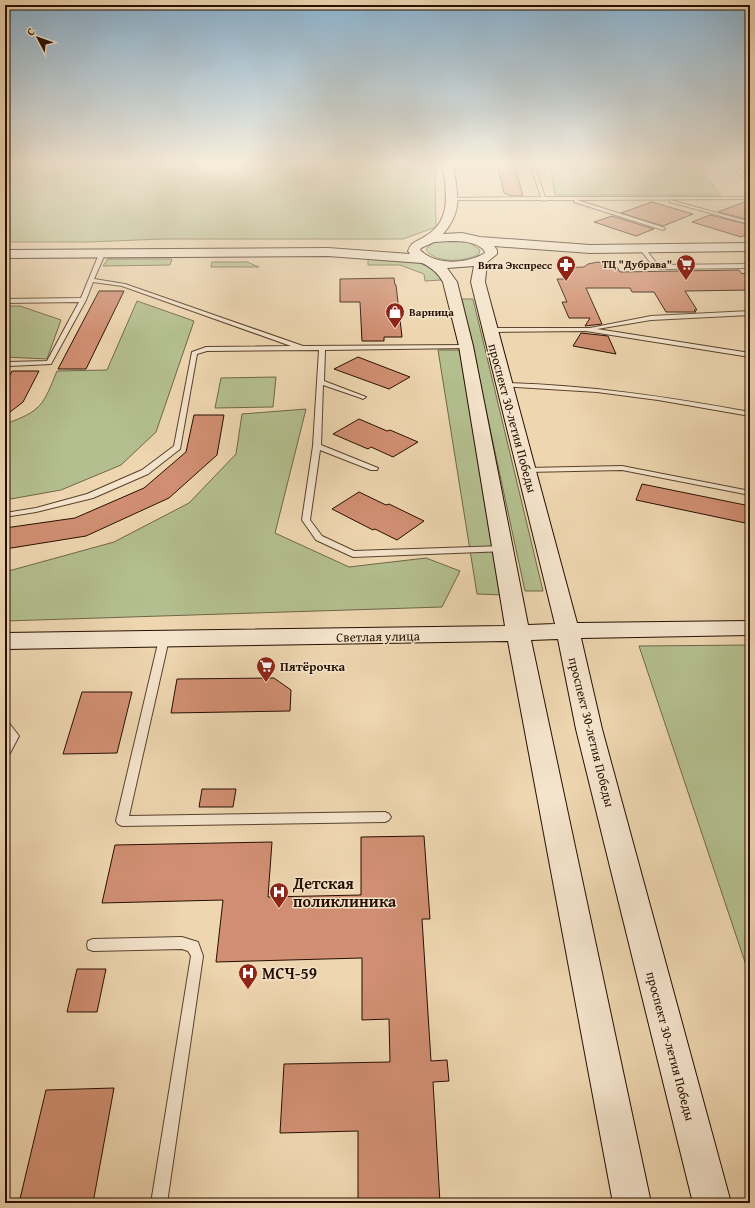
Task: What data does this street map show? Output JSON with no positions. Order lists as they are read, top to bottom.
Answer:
{
  "streets": {
    "main road": ["проспект 30-летия Победы", "Светлая улица"]
  },
  "crossings": [
    ["проспект 30-летия Победы", "Светлая улица"]
  ],
  "places": {
    "supermarket": ["ТЦ \"Дубрава\"", "Пятёрочка"],
    "pharmacy": ["Вита Экспресс"],
    "shop": ["Варница"],
    "hospital": ["Детская поликлиника", "МСЧ-59"]
  },
  "north": "top left"
}
